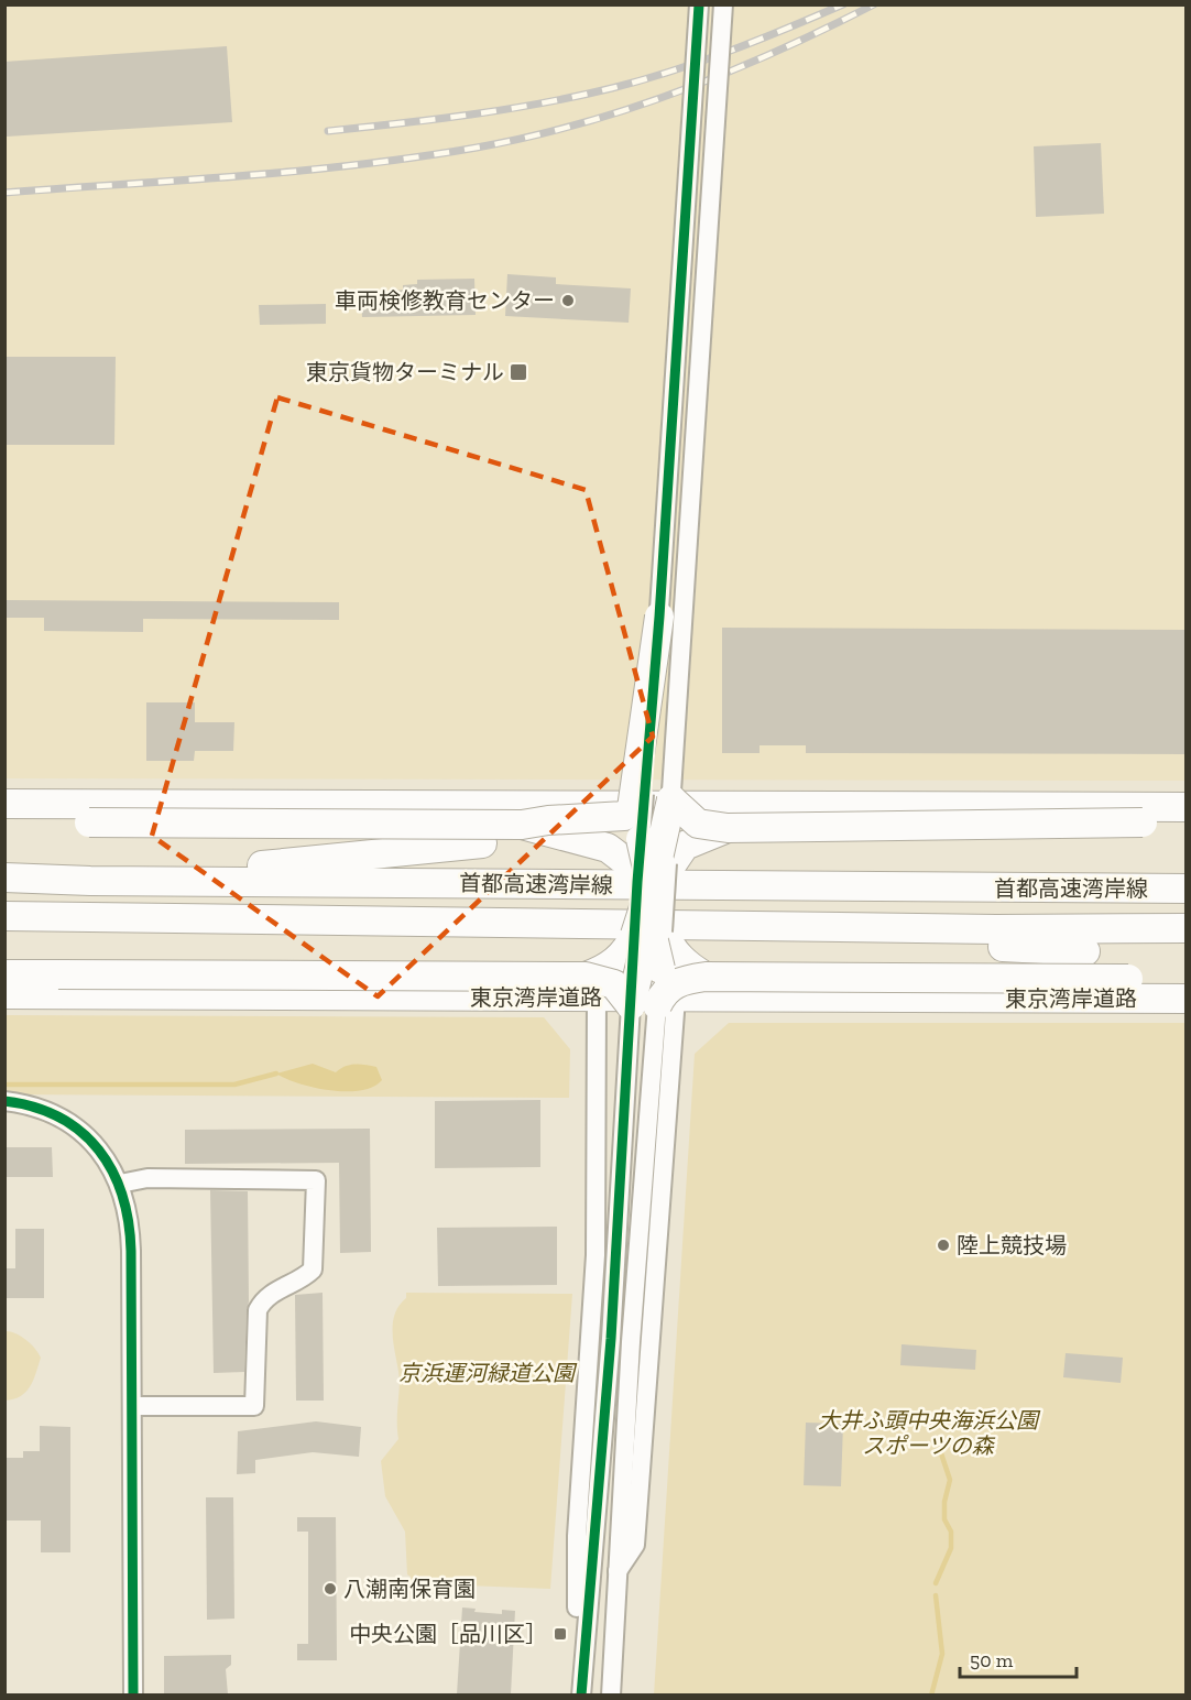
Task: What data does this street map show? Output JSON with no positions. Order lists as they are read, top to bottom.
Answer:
{
  "streets": {
    "highway": ["首都高速湾岸線", "東京湾岸道路"]
  },
  "parks": ["京浜運河緑道公園", "大井ふ頭中央海浜公園 スポーツの森"],
  "places": {
    "other": ["車両検修教育センター", "陸上競技場", "八潮南保育園"],
    "transit": ["東京貨物ターミナル", "中央公園［品川区］"]
  },
  "scale_bar": "50 m"
}
